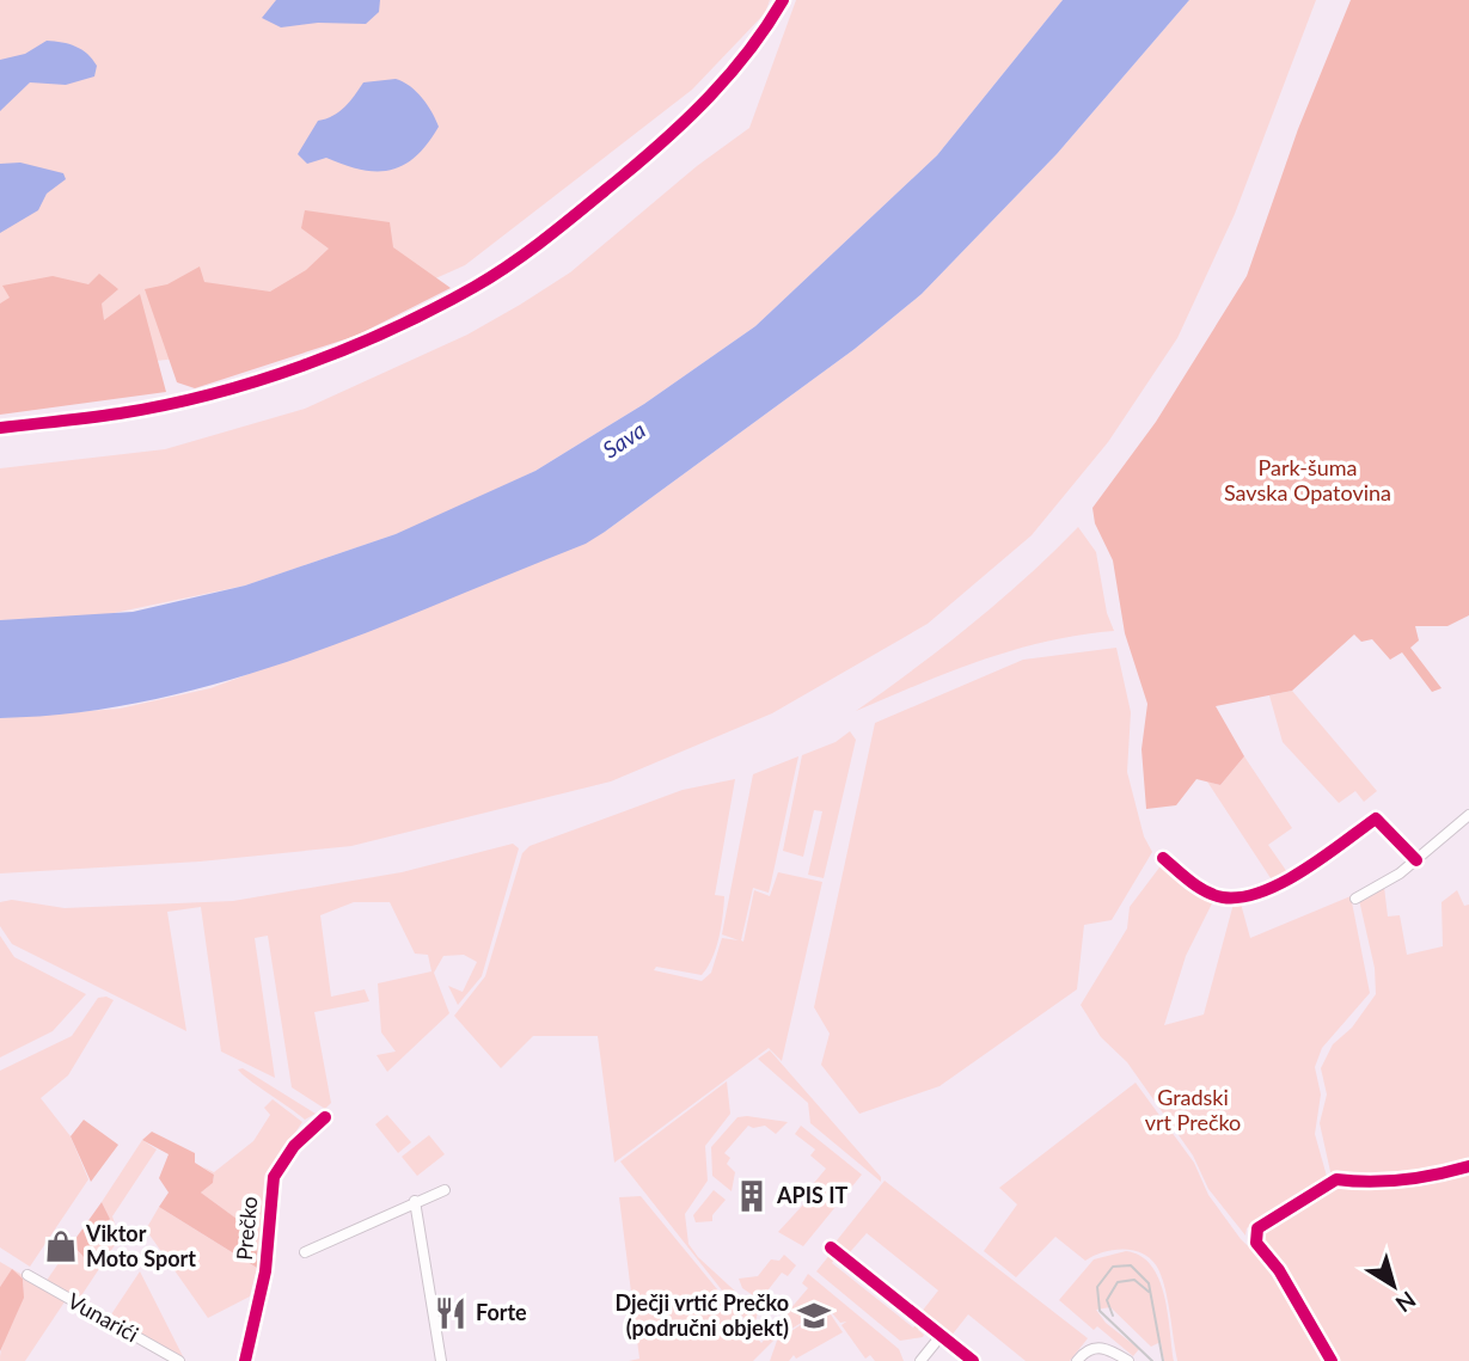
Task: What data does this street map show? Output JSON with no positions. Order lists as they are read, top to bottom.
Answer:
{
  "streets": {
    "street": ["Prečko", "Vunarići"]
  },
  "water": ["Sava"],
  "parks": ["Park-šuma Savska Opatovina", "Gradski vrt Prečko"],
  "places": {
    "building": ["APIS IT"],
    "shop": ["Viktor Moto Sport"],
    "restaurant": ["Forte"],
    "school or university": ["Dječji vrtić Prečko (područni objekt)"]
  },
  "north": "bottom right"
}
